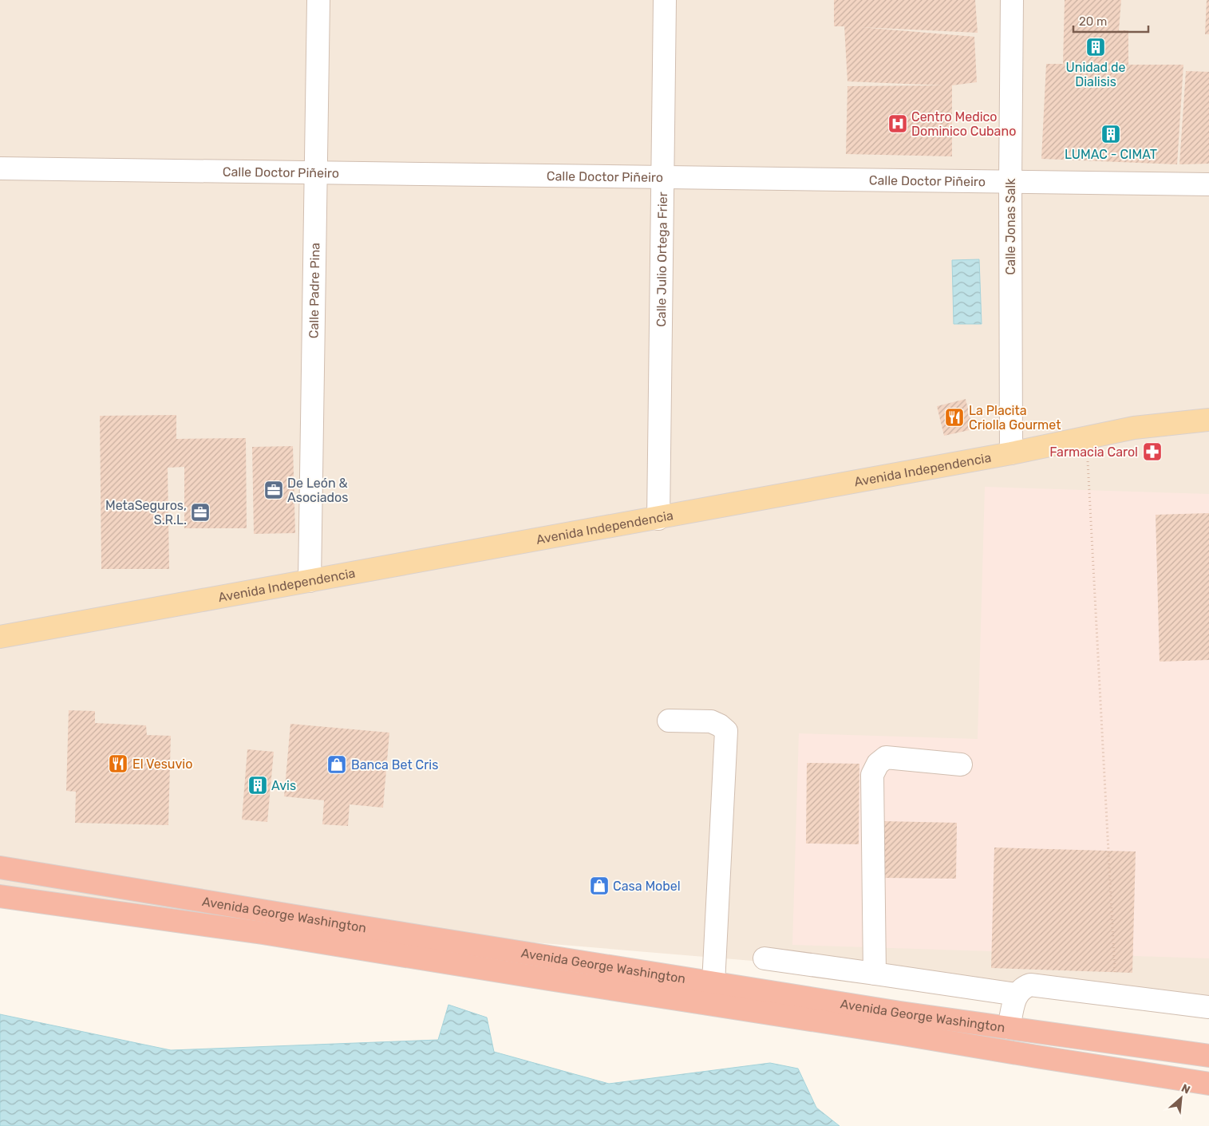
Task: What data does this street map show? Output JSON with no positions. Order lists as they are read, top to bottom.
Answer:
{
  "streets": {
    "highway": ["Avenida George Washington"],
    "main road": ["Avenida Independencia"],
    "street": [
      "Calle Doctor Piñeiro",
      "Calle Jonas Salk",
      "Calle Julio Ortega Frier",
      "Calle Padre Pina"
    ]
  },
  "crossings": [
    ["Calle Doctor Piñeiro", "Calle Jonas Salk"],
    ["Calle Doctor Piñeiro", "Calle Julio Ortega Frier"],
    ["Calle Doctor Piñeiro", "Calle Padre Pina"],
    ["Calle Jonas Salk", "Avenida Independencia"],
    ["Calle Julio Ortega Frier", "Avenida Independencia"],
    ["Calle Padre Pina", "Avenida Independencia"]
  ],
  "places": {
    "building": ["Unidad de Dialisis", "LUMAC - CIMAT", "Avis"],
    "hospital": ["Centro Medico Dominico Cubano"],
    "restaurant": ["La Placita Criolla Gourmet", "El Vesuvio"],
    "pharmacy": ["Farmacia Carol"],
    "office": ["De León & Asociados", "MetaSeguros, S.R.L."],
    "shop": ["Banca Bet Cris", "Casa Mobel"]
  },
  "scale_bar": "20 m",
  "north": "top right"
}
